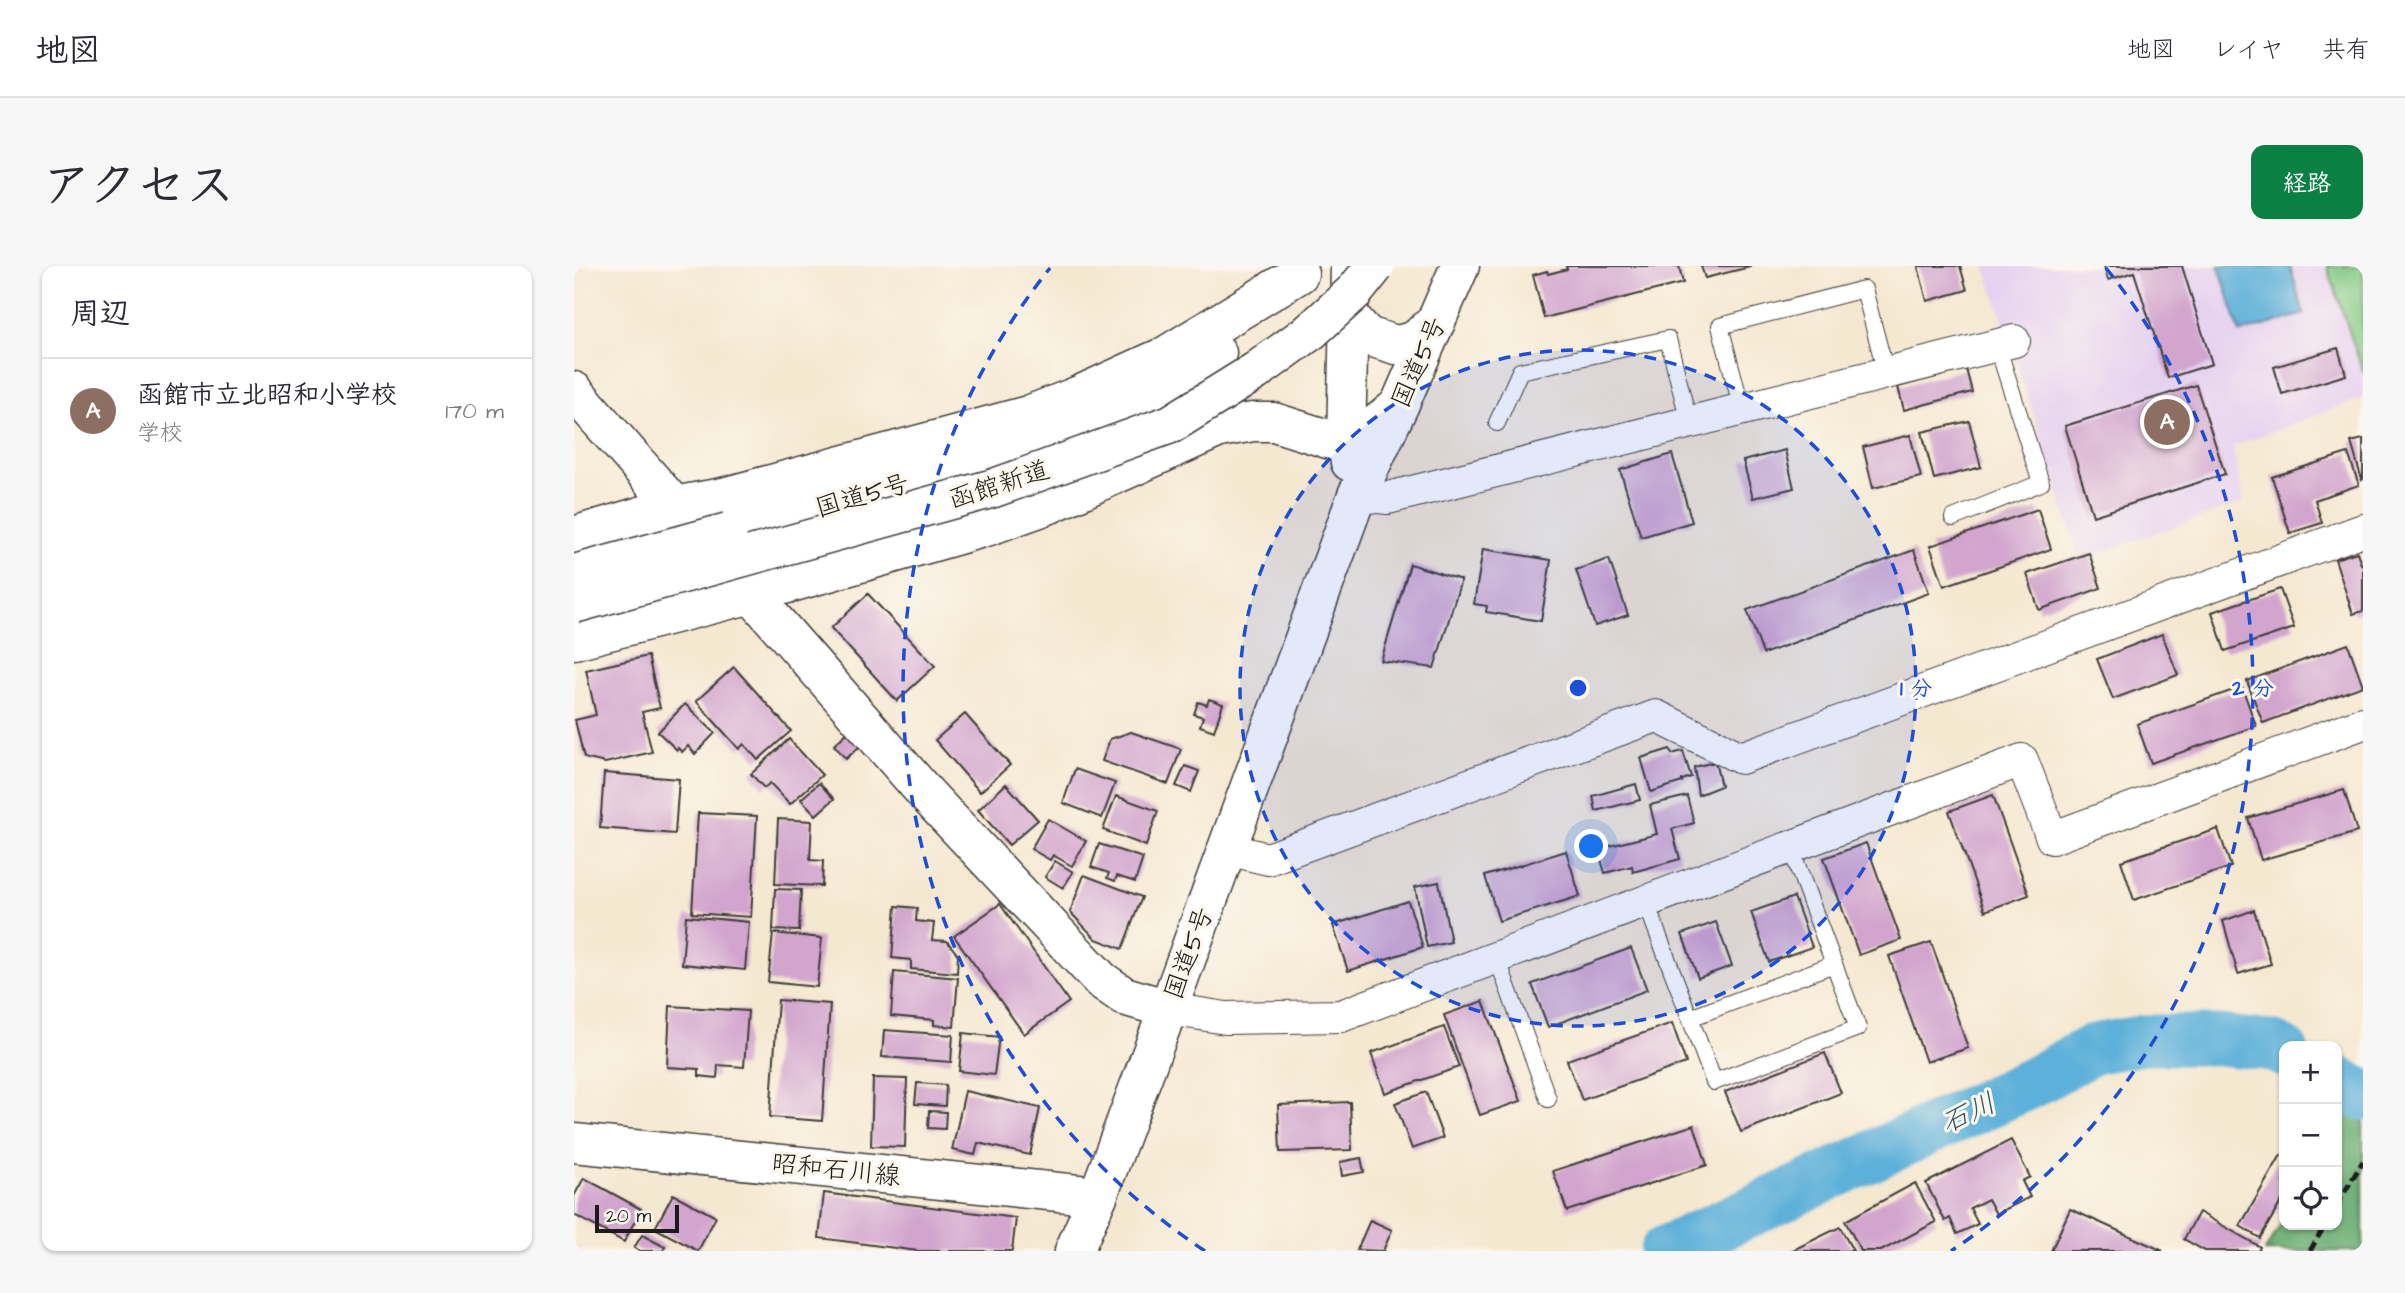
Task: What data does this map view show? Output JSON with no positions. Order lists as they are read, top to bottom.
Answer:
{
  "streets": {
    "main road": ["国道5号", "函館新道", "昭和石川線"]
  },
  "crossings": [
    ["国道5号", "昭和石川線"]
  ],
  "water": ["石川"],
  "scale_bar": "20 m",
  "page": {
    "header": "地図",
    "nav": ["地図", "レイヤ", "共有"],
    "title": "アクセス",
    "buttons": "経路",
    "heading": "周辺",
    "list": [
      {
        "mark": "A",
        "name": "函館市立北昭和小学校",
        "note": "学校",
        "value": "170 m"
      }
    ],
    "pins": "A",
    "map_buttons": ["+", "−"],
    "scale": "20 m"
  },
  "rings": ["1 分", "2 分"]
}
